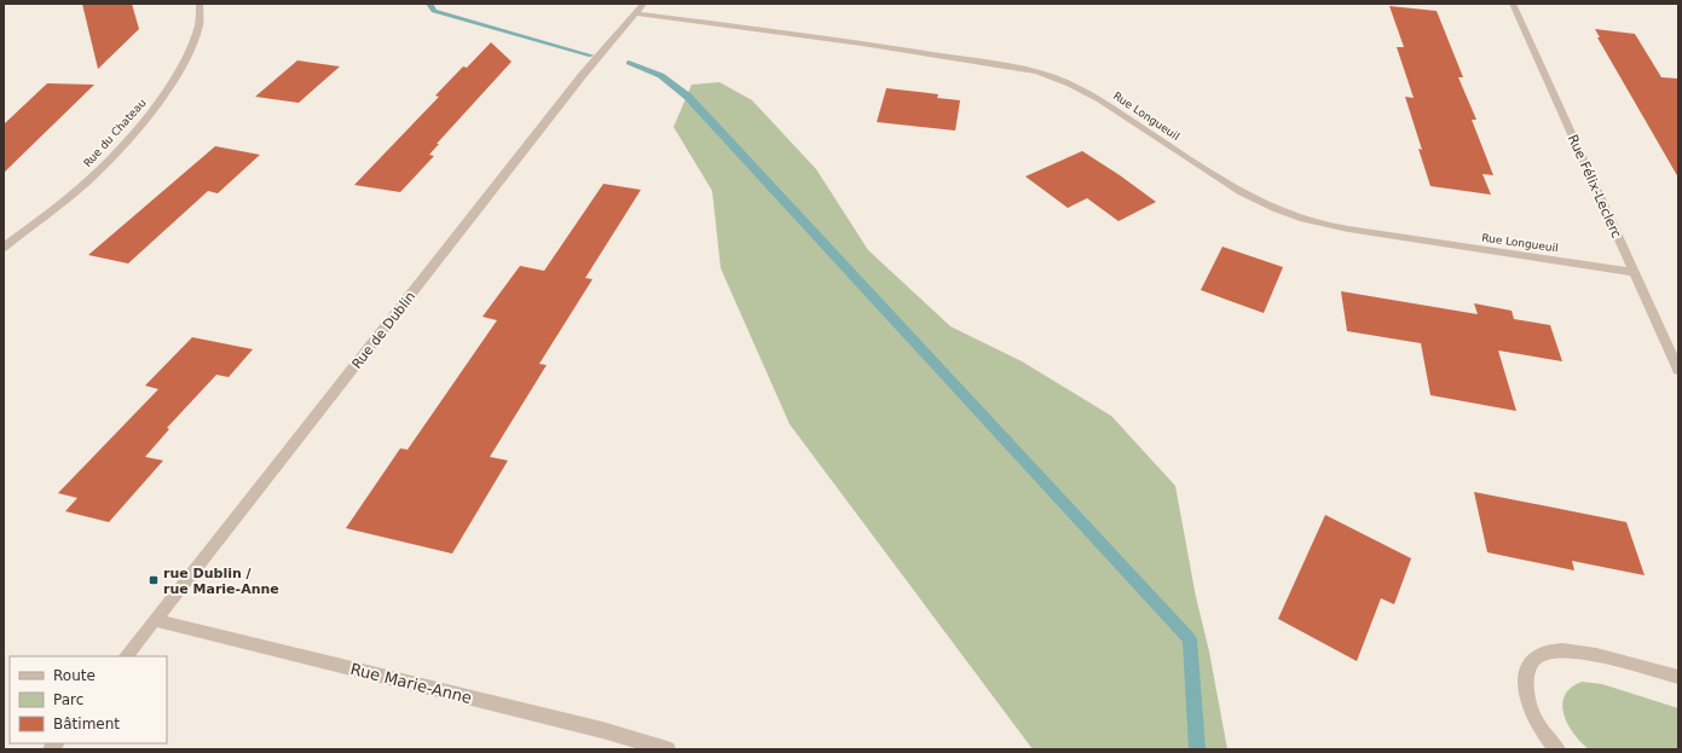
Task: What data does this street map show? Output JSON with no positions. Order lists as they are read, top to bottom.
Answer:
{
  "streets": {
    "street": [
      "Rue Longueuil",
      "Rue du Chateau",
      "Rue Félix-Leclerc",
      "Rue de Dublin",
      "Rue Marie-Anne"
    ]
  },
  "crossings": [
    ["Rue Longueuil", "Rue Félix-Leclerc"],
    ["Rue Longueuil", "Rue de Dublin"],
    ["Rue de Dublin", "Rue Marie-Anne"]
  ],
  "places": {
    "transit": ["rue Dublin / rue Marie-Anne"]
  },
  "legend": ["Route", "Parc", "Bâtiment"]
}
